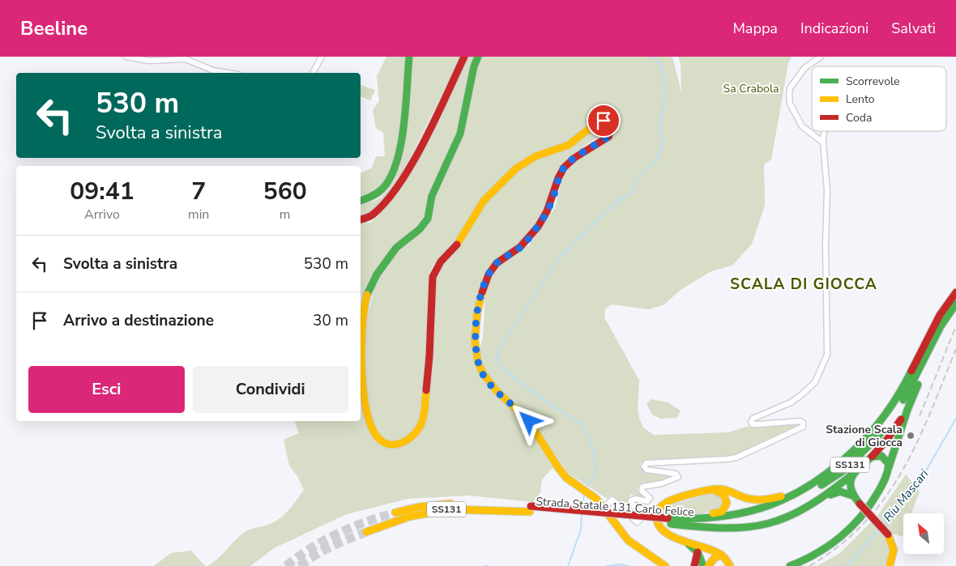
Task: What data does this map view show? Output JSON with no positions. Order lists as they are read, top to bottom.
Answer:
{
  "streets": {
    "main road": ["SS131", "Strada Statale 131 Carlo Felice"]
  },
  "districts": ["SCALA DI GIOCCA"],
  "water": ["Riu Mascari"],
  "parks": ["Sa Crabola"],
  "places": ["Stazione Scala di Giocca"],
  "legend": ["Scorrevole", "Lento", "Coda"],
  "north": "top left",
  "page": {
    "header": "Beeline",
    "nav": ["Mappa", "Indicazioni", "Salvati"],
    "turn": ["530 m", "Svolta a sinistra"],
    "eta": [
      "09:41",
      "Arrivo",
      "7",
      "min",
      "560",
      "m"
    ],
    "list": [
      {
        "name": "Svolta a sinistra",
        "value": "530 m"
      },
      {
        "name": "Arrivo a destinazione",
        "value": "30 m"
      }
    ],
    "buttons": ["Esci", "Condividi"]
  }
}
